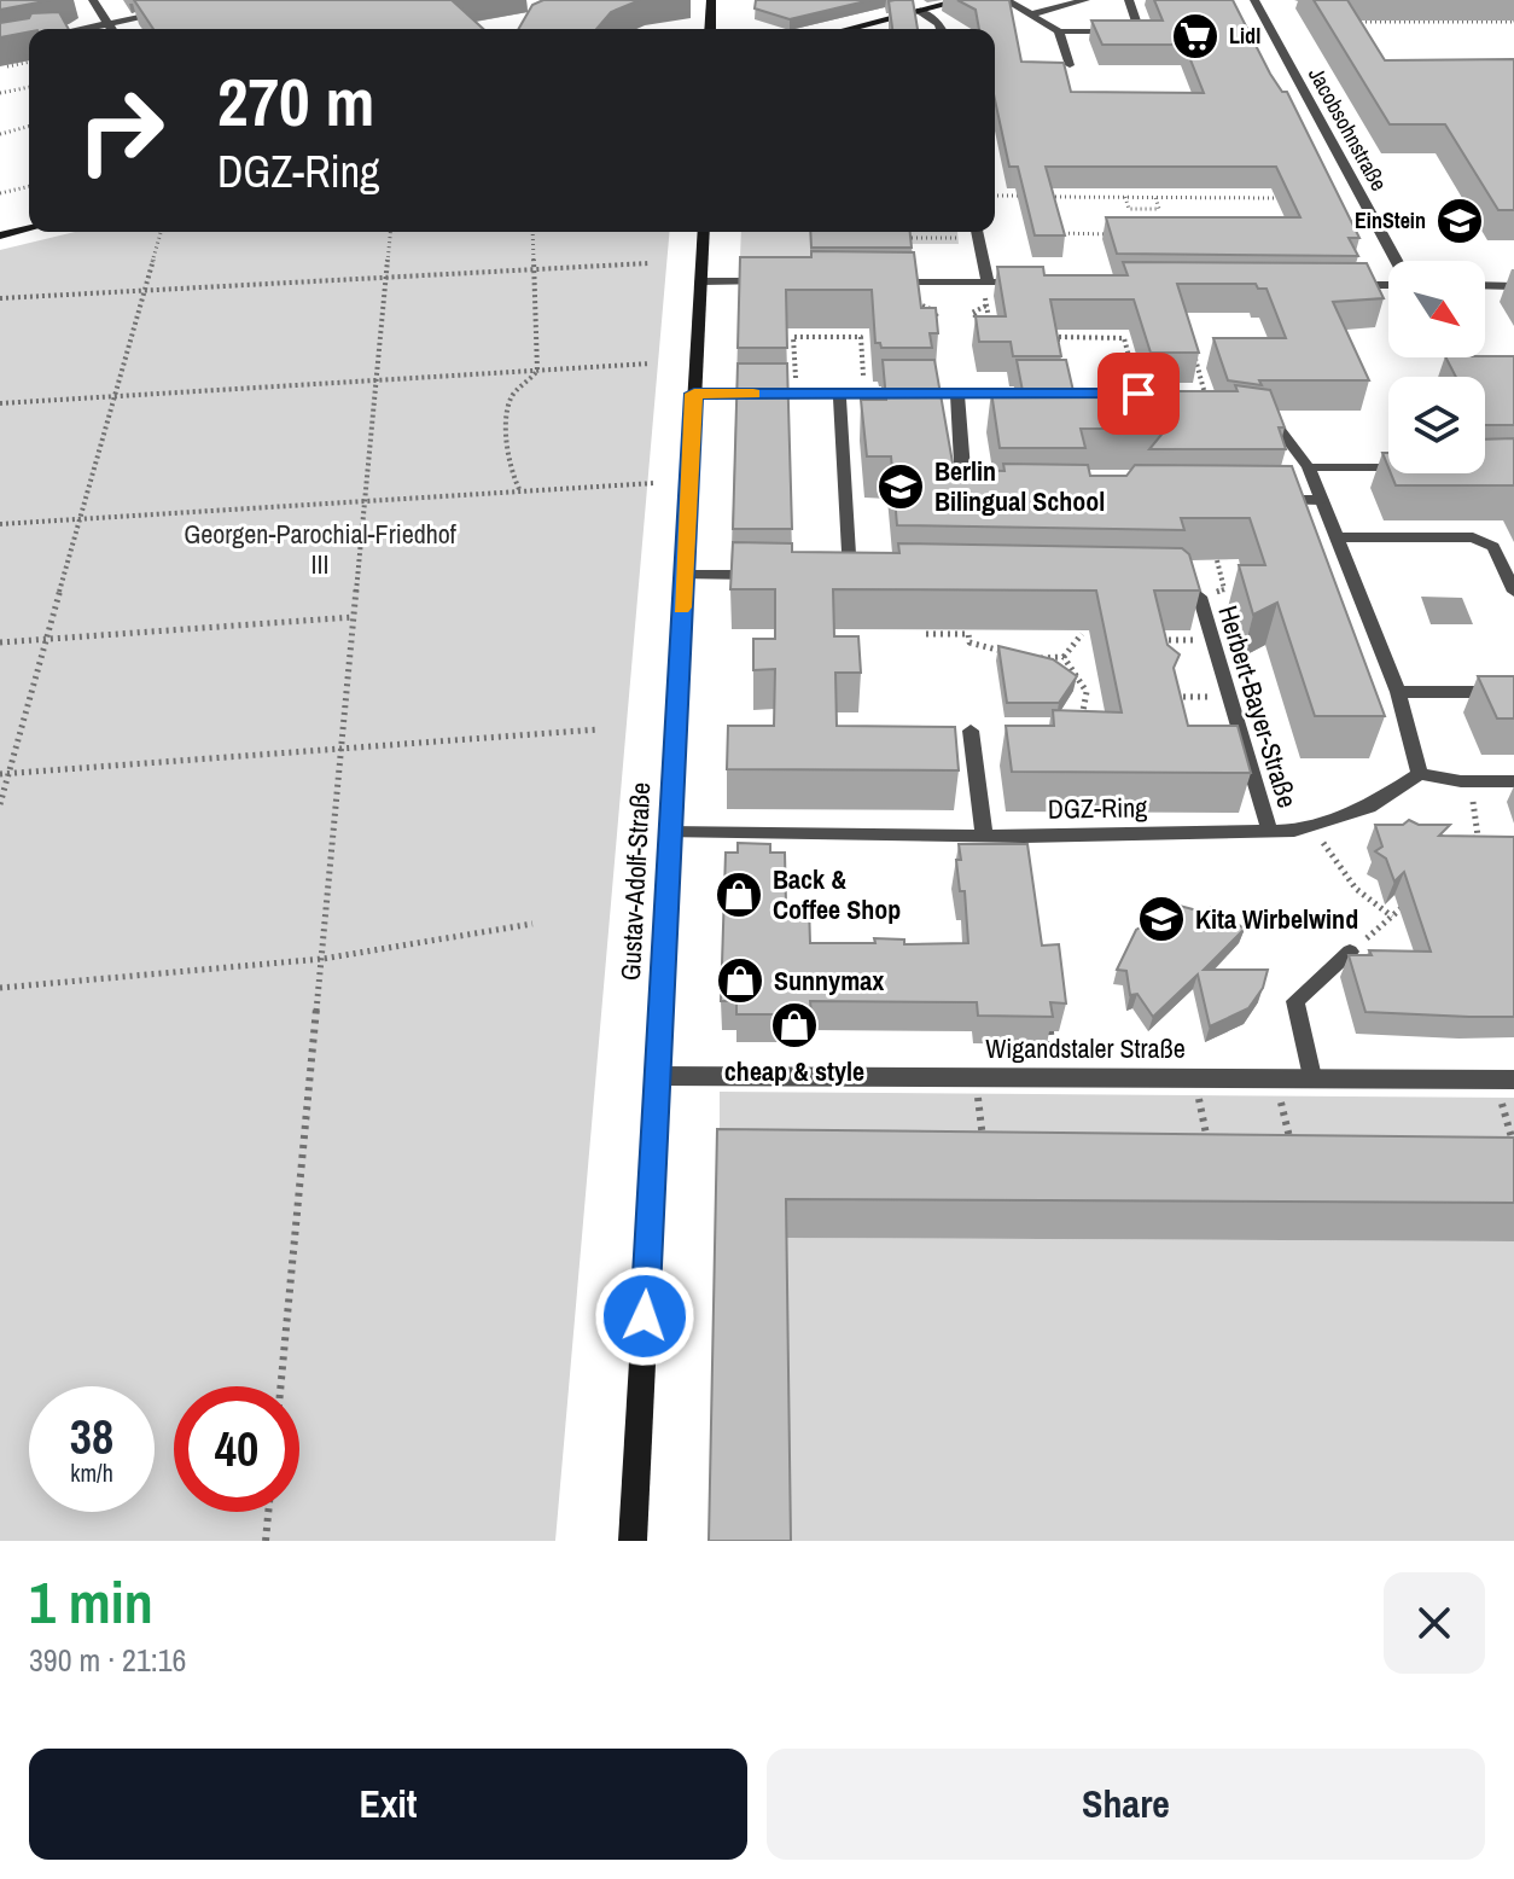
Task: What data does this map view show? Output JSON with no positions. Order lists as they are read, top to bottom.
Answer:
{
  "streets": {
    "street": ["Jacobsohnstraße", "Gustav-Adolf-Straße", "Wigandstaler Straße"],
    "lane": ["Herbert-Bayer-Straße", "DGZ-Ring"]
  },
  "crossings": [
    ["Herbert-Bayer-Straße", "DGZ-Ring"],
    ["DGZ-Ring", "Gustav-Adolf-Straße"],
    ["Gustav-Adolf-Straße", "Wigandstaler Straße"]
  ],
  "parks": ["Georgen-Parochial-Friedhof III"],
  "places": {
    "supermarket": ["Lidl"],
    "school or university": ["EinStein", "Berlin Bilingual School", "Kita Wirbelwind"],
    "shop": ["Back & Coffee Shop", "Sunnymax", "cheap & style"]
  },
  "north": "bottom right",
  "page": {
    "turn": ["270 m", "DGZ-Ring"],
    "speed": "38 km/h",
    "limit": "40",
    "heading": ["1 min", "390 m · 21:16"],
    "buttons": ["Exit", "Share"]
  }
}
